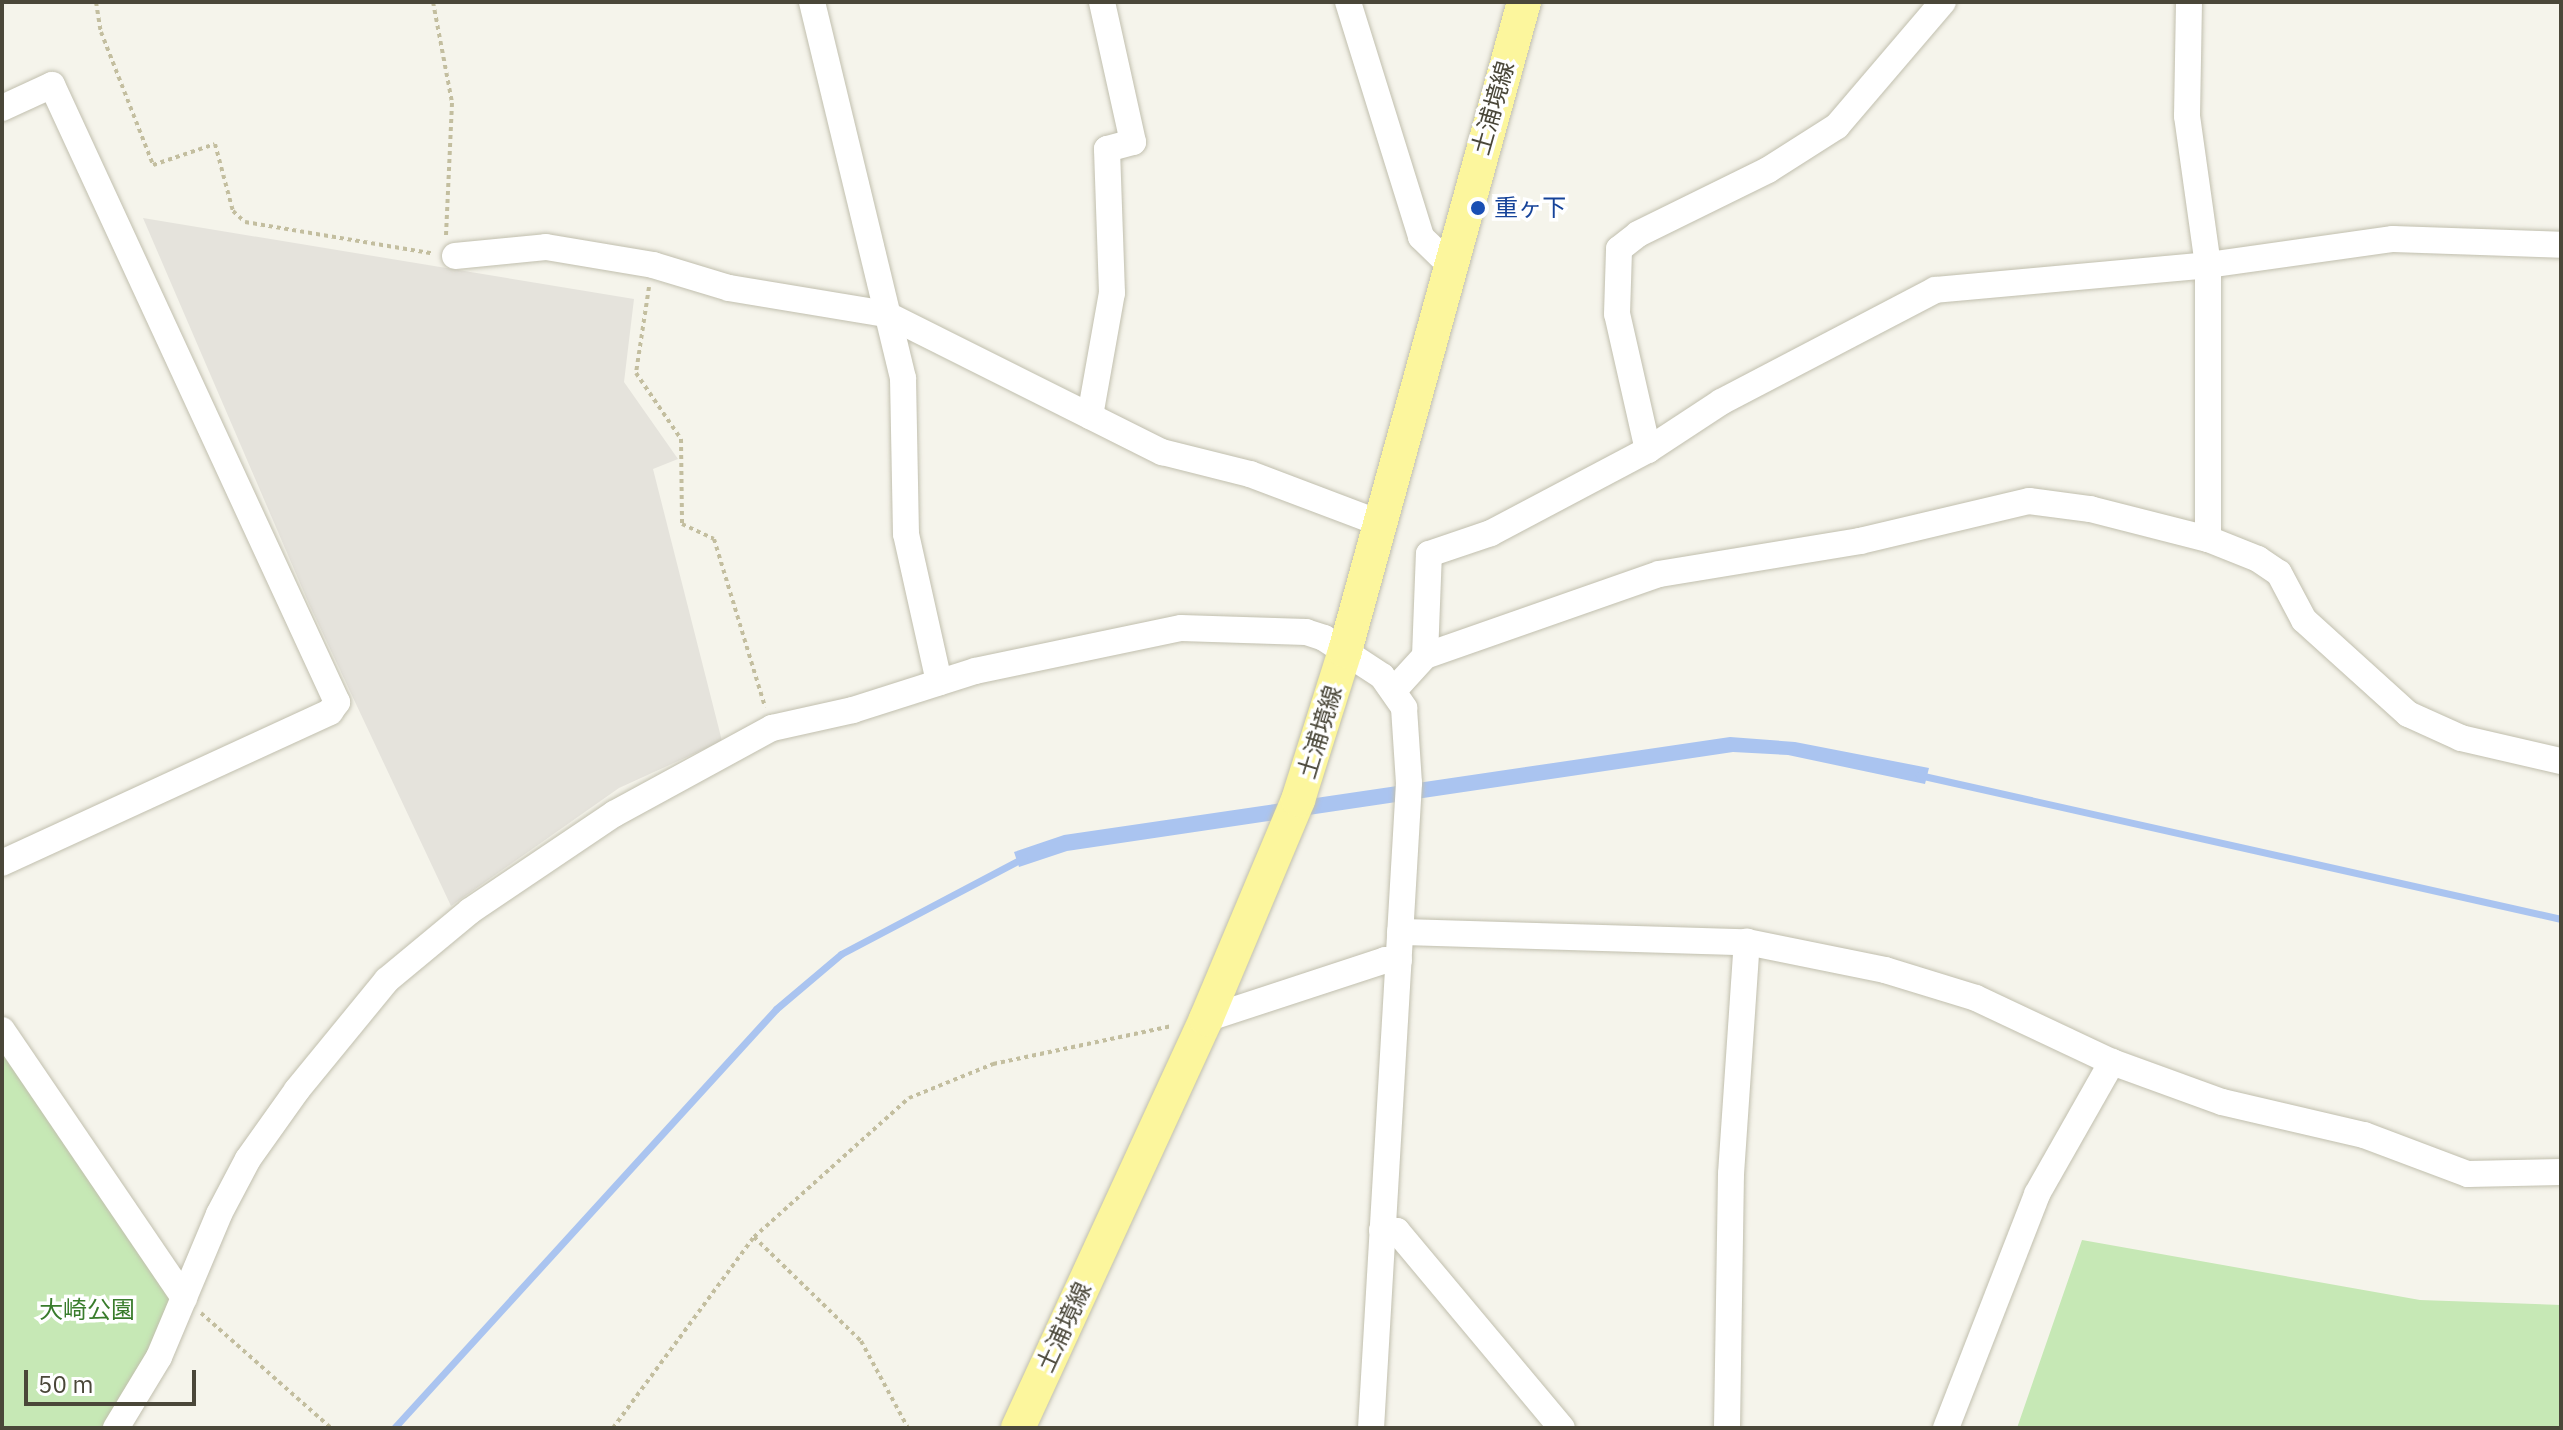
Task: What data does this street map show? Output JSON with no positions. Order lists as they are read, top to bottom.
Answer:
{
  "streets": {
    "main road": ["土浦境線"]
  },
  "parks": ["大崎公園"],
  "places": ["重ヶ下"],
  "scale_bar": "50 m"
}
